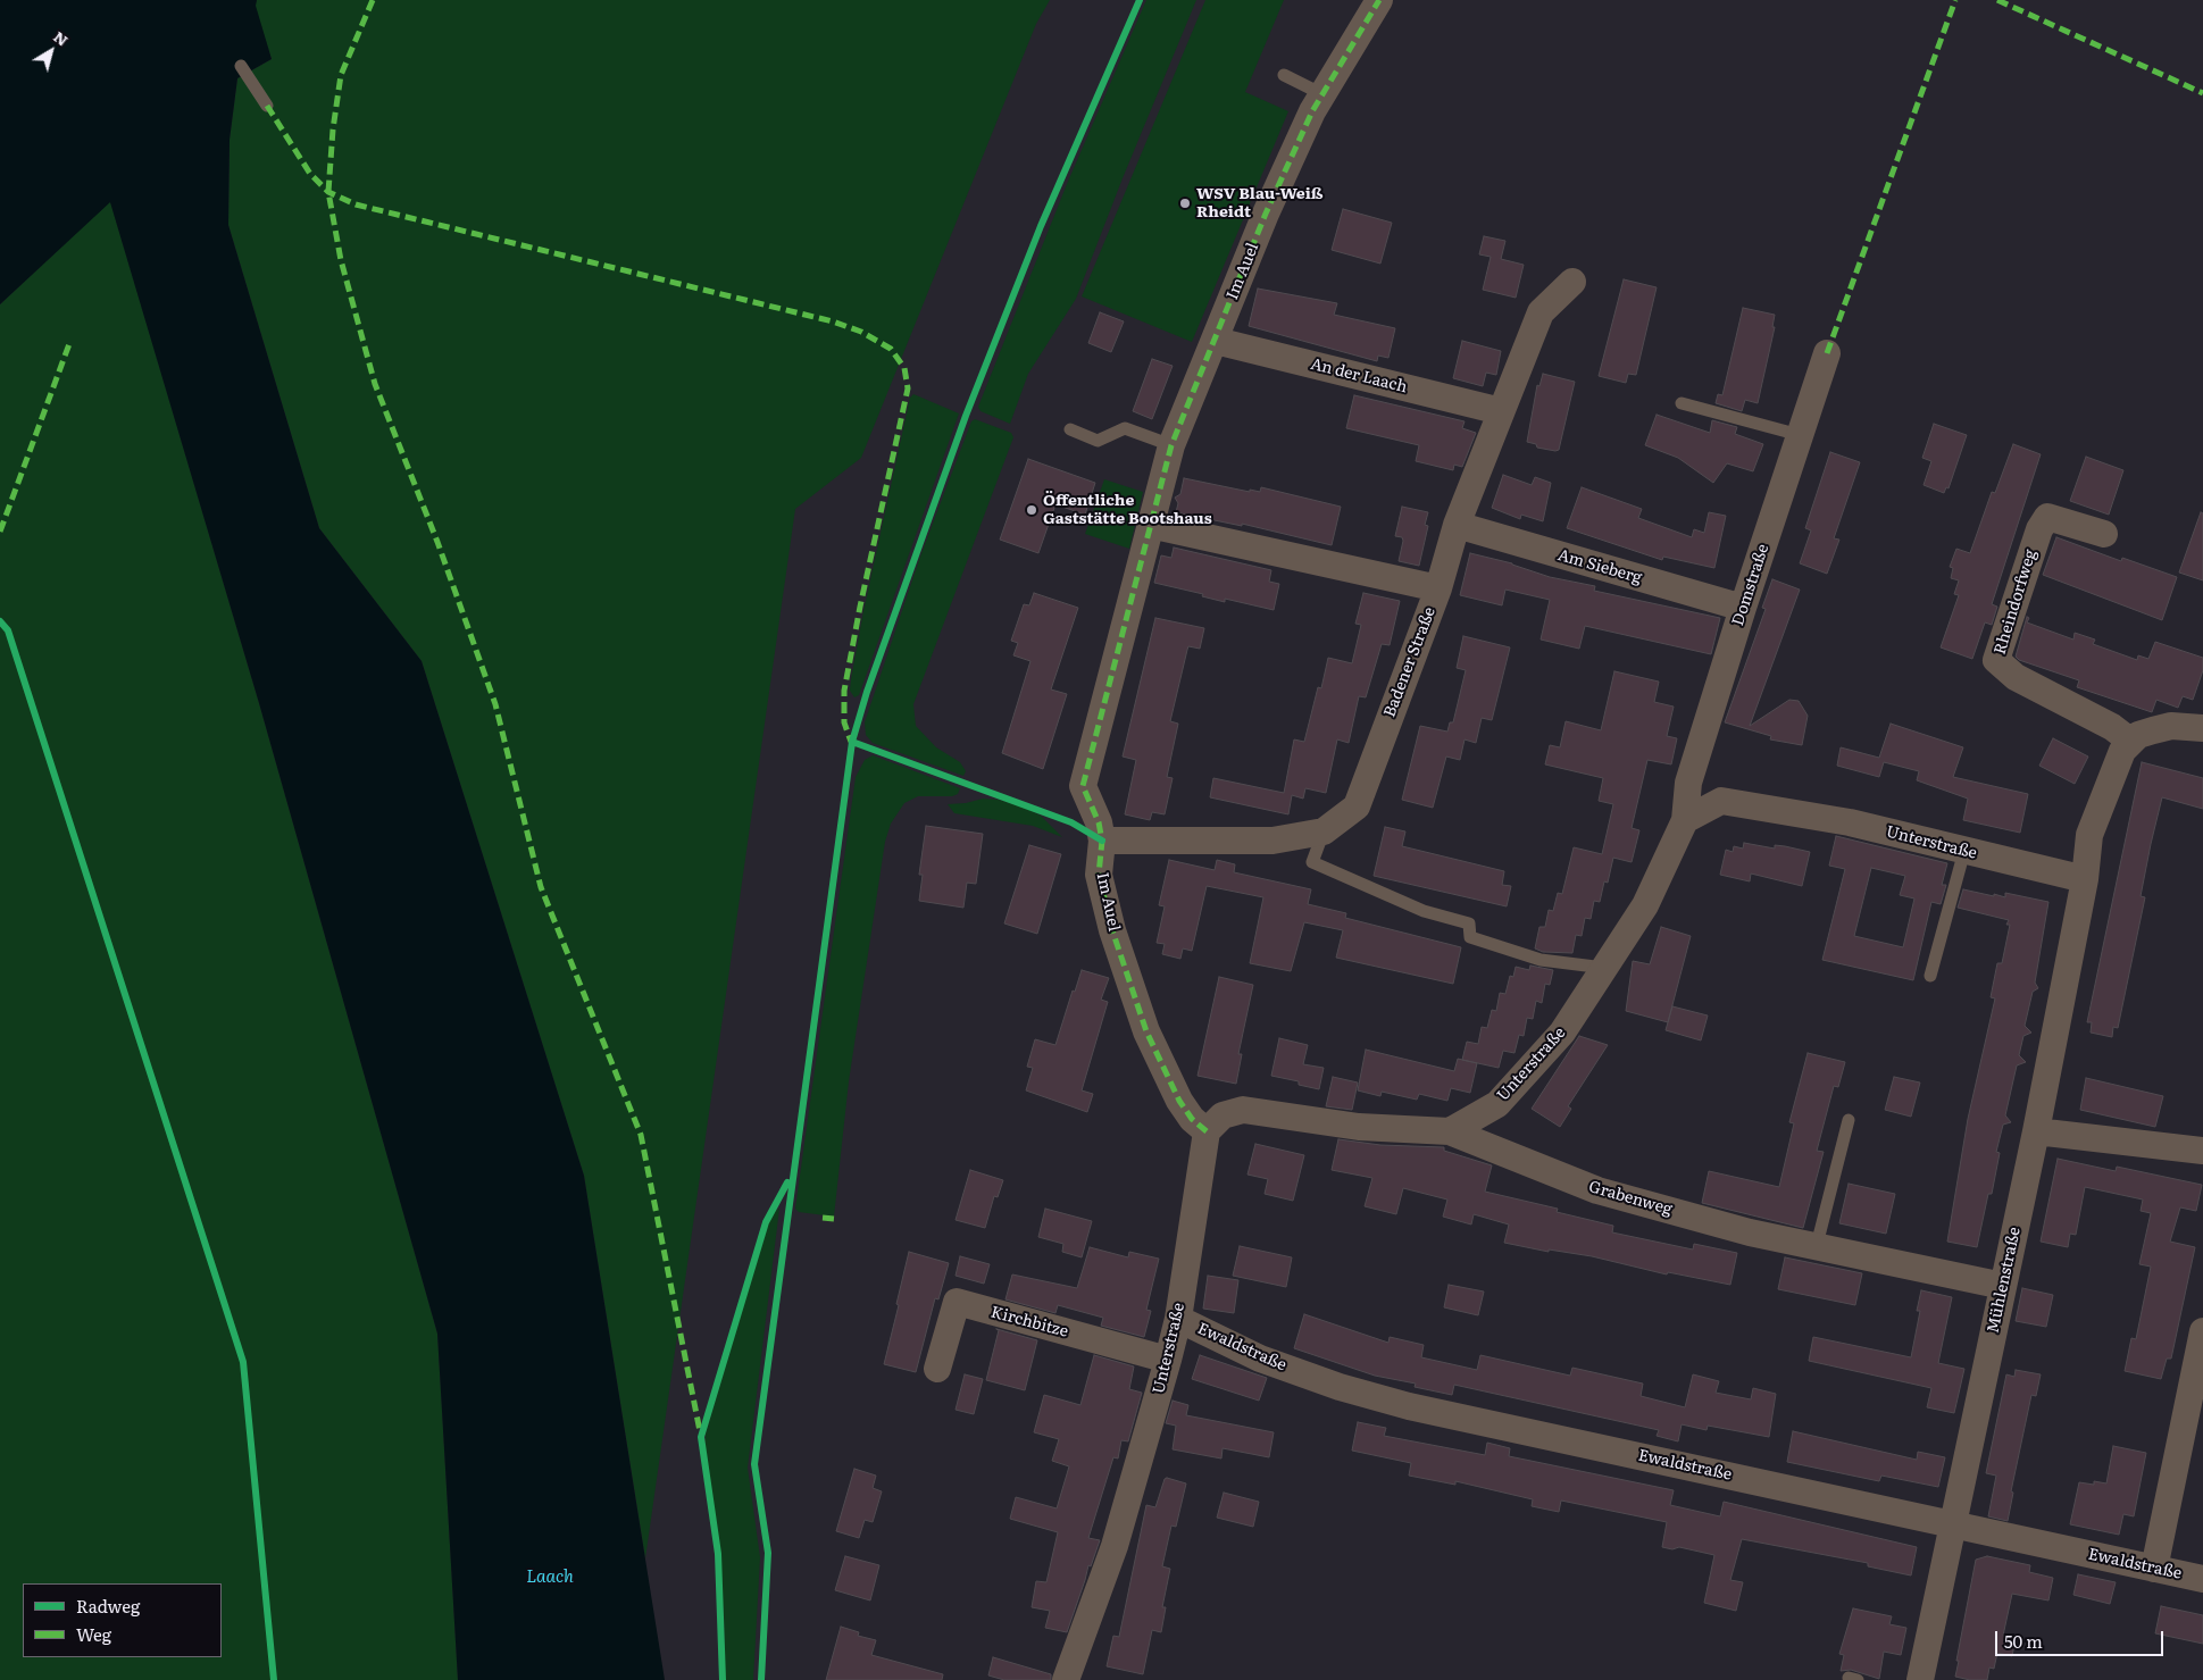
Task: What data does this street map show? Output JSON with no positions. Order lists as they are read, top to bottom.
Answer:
{
  "streets": {
    "street": [
      "Im Auel",
      "An der Laach",
      "Am Sieberg",
      "Domstraße",
      "Rheindorfweg",
      "Badener Straße",
      "Unterstraße",
      "Grabenweg",
      "Mühlenstraße",
      "Kirchbitze",
      "Ewaldstraße"
    ]
  },
  "crossings": [
    ["Im Auel", "An der Laach"],
    ["Im Auel", "Badener Straße"],
    ["Im Auel", "Unterstraße"],
    ["An der Laach", "Badener Straße"],
    ["Am Sieberg", "Domstraße"],
    ["Am Sieberg", "Badener Straße"],
    ["Domstraße", "Unterstraße"],
    ["Unterstraße", "Grabenweg"],
    ["Unterstraße", "Mühlenstraße"],
    ["Unterstraße", "Kirchbitze"],
    ["Unterstraße", "Ewaldstraße"],
    ["Grabenweg", "Mühlenstraße"],
    ["Mühlenstraße", "Ewaldstraße"]
  ],
  "water": ["Laach"],
  "places": ["WSV Blau-Weiß Rheidt", "Öffentliche Gaststätte Bootshaus"],
  "legend": ["Radweg", "Weg"],
  "scale_bar": "50 m",
  "north": "top right"
}
